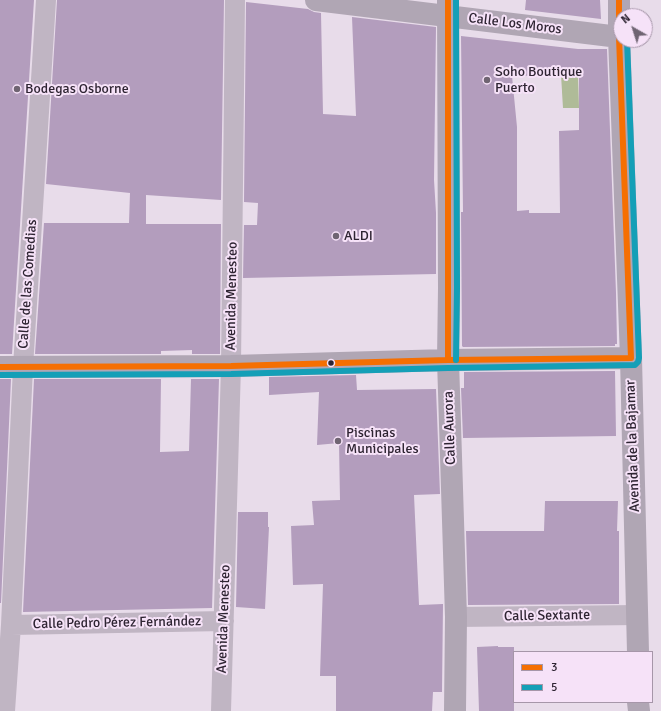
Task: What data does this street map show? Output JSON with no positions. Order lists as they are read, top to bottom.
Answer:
{
  "streets": {
    "street": [
      "Calle Los Moros",
      "Calle de las Comedias",
      "Avenida Menesteo",
      "Calle Aurora",
      "Avenida de la Bajamar",
      "Calle Sextante",
      "Calle Pedro Pérez Fernández"
    ]
  },
  "crossings": [
    ["Calle Los Moros", "Calle Aurora"],
    ["Calle de las Comedias", "Calle Pedro Pérez Fernández"],
    ["Avenida Menesteo", "Calle Pedro Pérez Fernández"],
    ["Calle Aurora", "Calle Sextante"],
    ["Avenida de la Bajamar", "Calle Sextante"]
  ],
  "places": [
    "Soho Boutique Puerto",
    "Bodegas Osborne",
    "ALDI",
    "Piscinas Municipales"
  ],
  "lines": ["transit line 3", "transit line 5"],
  "legend": ["3", "5"],
  "north": "top left"
}
